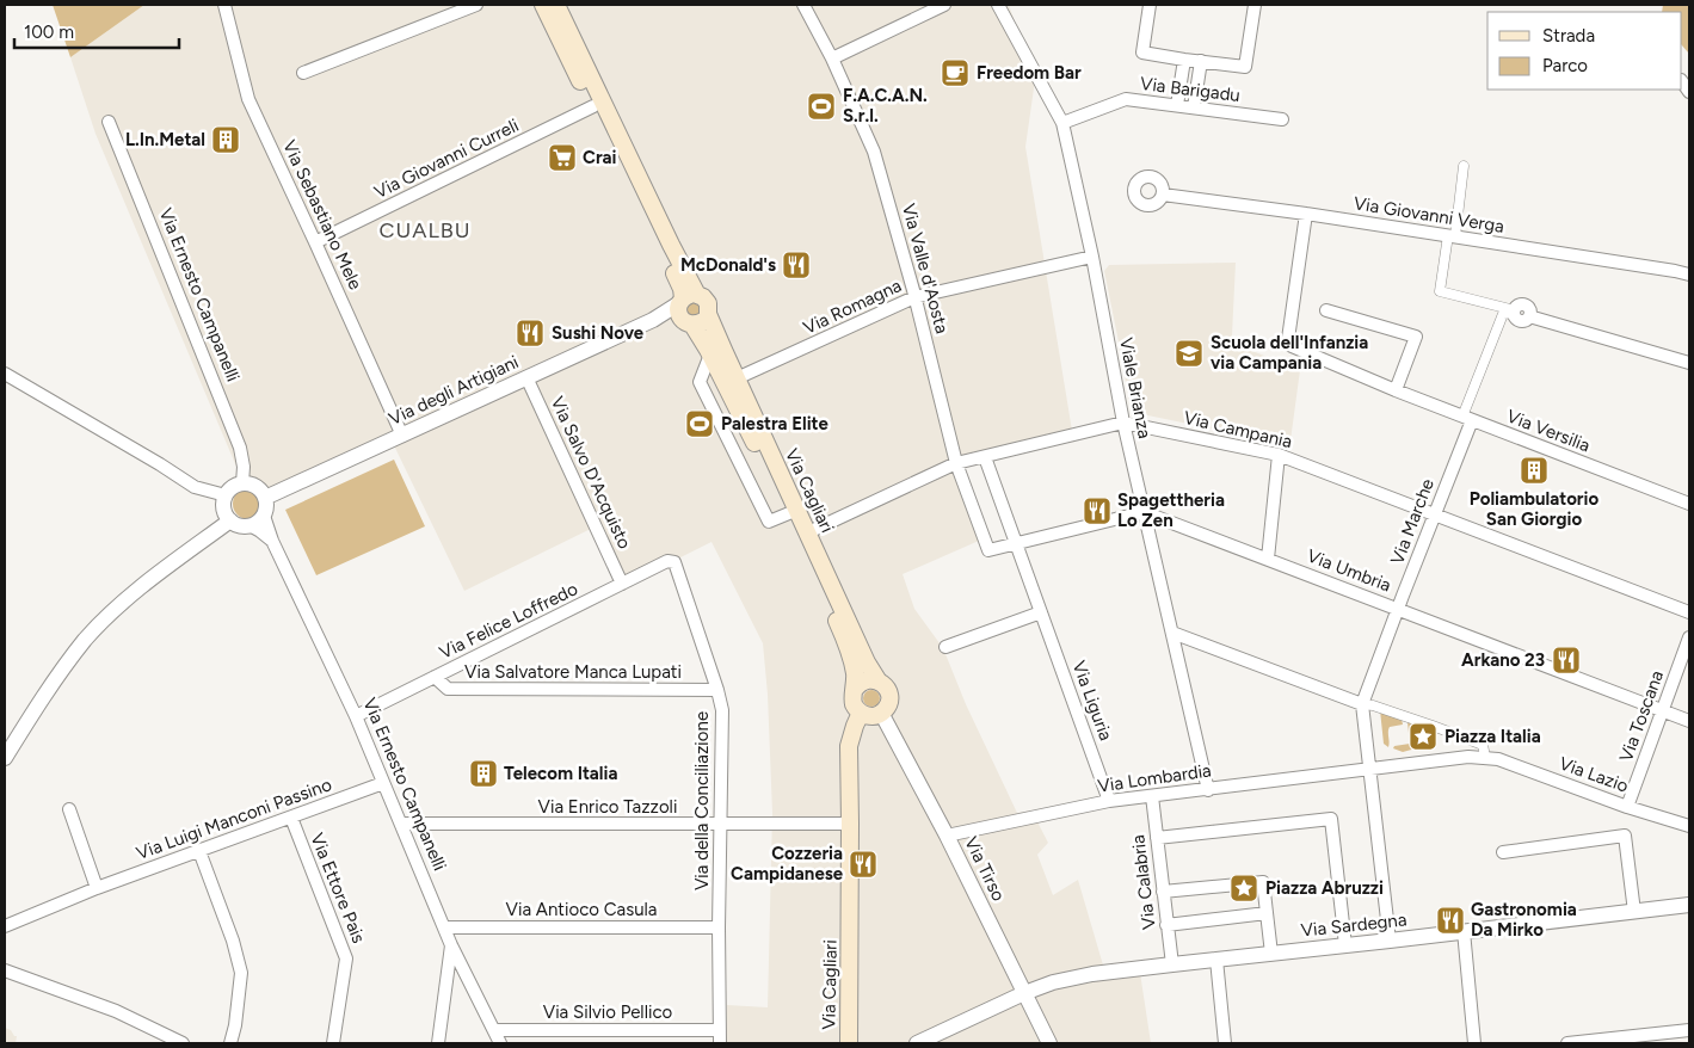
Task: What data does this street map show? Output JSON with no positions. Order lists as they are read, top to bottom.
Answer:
{
  "streets": {
    "main road": ["Via Cagliari"],
    "street": [
      "Via Barigadu",
      "Via Giovanni Curreli",
      "Via Sebastiano Mele",
      "Via Giovanni Verga",
      "Via Valle d'Aosta",
      "Via Ernesto Campanelli",
      "Via Romagna",
      "Viale Brianza",
      "Via degli Artigiani",
      "Via Campania",
      "Via Versilia",
      "Via Salvo D'Acquisto",
      "Via Marche",
      "Via Umbria",
      "Via Felice Loffredo",
      "Via Salvatore Manca Lupati",
      "Via Liguria",
      "Via Toscana",
      "Via Lazio",
      "Via Lombardia",
      "Via della Conciliazione",
      "Via Enrico Tazzoli",
      "Via Luigi Manconi Passino",
      "Via Tirso",
      "Via Calabria",
      "Via Ettore Pais",
      "Via Antioco Casula",
      "Via Sardegna",
      "Via Silvio Pellico"
    ]
  },
  "crossings": [
    ["Via Barigadu", "Viale Brianza"],
    ["Via Giovanni Curreli", "Via Sebastiano Mele"],
    ["Via Giovanni Curreli", "Via Cagliari"],
    ["Via Sebastiano Mele", "Via degli Artigiani"],
    ["Via Giovanni Verga", "Via Versilia"],
    ["Via Valle d'Aosta", "Via Romagna"],
    ["Via Valle d'Aosta", "Via Campania"],
    ["Via Valle d'Aosta", "Via Liguria"],
    ["Via Ernesto Campanelli", "Via degli Artigiani"],
    ["Via Ernesto Campanelli", "Via Felice Loffredo"],
    ["Via Ernesto Campanelli", "Via Enrico Tazzoli"],
    ["Via Ernesto Campanelli", "Via Luigi Manconi Passino"],
    ["Via Ernesto Campanelli", "Via Antioco Casula"],
    ["Via Ernesto Campanelli", "Via Silvio Pellico"],
    ["Via Romagna", "Viale Brianza"],
    ["Via Romagna", "Via Cagliari"],
    ["Viale Brianza", "Via Campania"],
    ["Viale Brianza", "Via Umbria"],
    ["Viale Brianza", "Via Lombardia"],
    ["Via degli Artigiani", "Via Salvo D'Acquisto"],
    ["Via degli Artigiani", "Via Cagliari"],
    ["Via Campania", "Via Cagliari"],
    ["Via Campania", "Via Marche"],
    ["Via Campania", "Via Liguria"],
    ["Via Versilia", "Via Marche"],
    ["Via Salvo D'Acquisto", "Via Felice Loffredo"],
    ["Via Cagliari", "Via Enrico Tazzoli"],
    ["Via Cagliari", "Via Tirso"],
    ["Via Marche", "Via Umbria"],
    ["Via Umbria", "Via Toscana"],
    ["Via Felice Loffredo", "Via Salvatore Manca Lupati"],
    ["Via Felice Loffredo", "Via della Conciliazione"],
    ["Via Salvatore Manca Lupati", "Via della Conciliazione"],
    ["Via Liguria", "Via Lombardia"],
    ["Via Toscana", "Via Lazio"],
    ["Via Lombardia", "Via Tirso"],
    ["Via Lombardia", "Via Calabria"],
    ["Via della Conciliazione", "Via Enrico Tazzoli"],
    ["Via della Conciliazione", "Via Antioco Casula"],
    ["Via della Conciliazione", "Via Silvio Pellico"],
    ["Via Luigi Manconi Passino", "Via Ettore Pais"],
    ["Via Tirso", "Via Sardegna"],
    ["Via Calabria", "Via Sardegna"]
  ],
  "districts": ["CUALBU"],
  "places": {
    "cafe": ["Freedom Bar"],
    "sports": ["F.A.C.A.N. S.r.l.", "Palestra Elite"],
    "building": ["L.In.Metal", "Poliambulatorio San Giorgio", "Telecom Italia"],
    "supermarket": ["Crai"],
    "restaurant": [
      "McDonald's",
      "Sushi Nove",
      "Spagettheria Lo Zen",
      "Arkano 23",
      "Cozzeria Campidanese",
      "Gastronomia Da Mirko"
    ],
    "school or university": ["Scuola dell'Infanzia via Campania"],
    "place": ["Piazza Italia", "Piazza Abruzzi"]
  },
  "legend": ["Strada", "Parco"],
  "scale_bar": "100 m"
}
